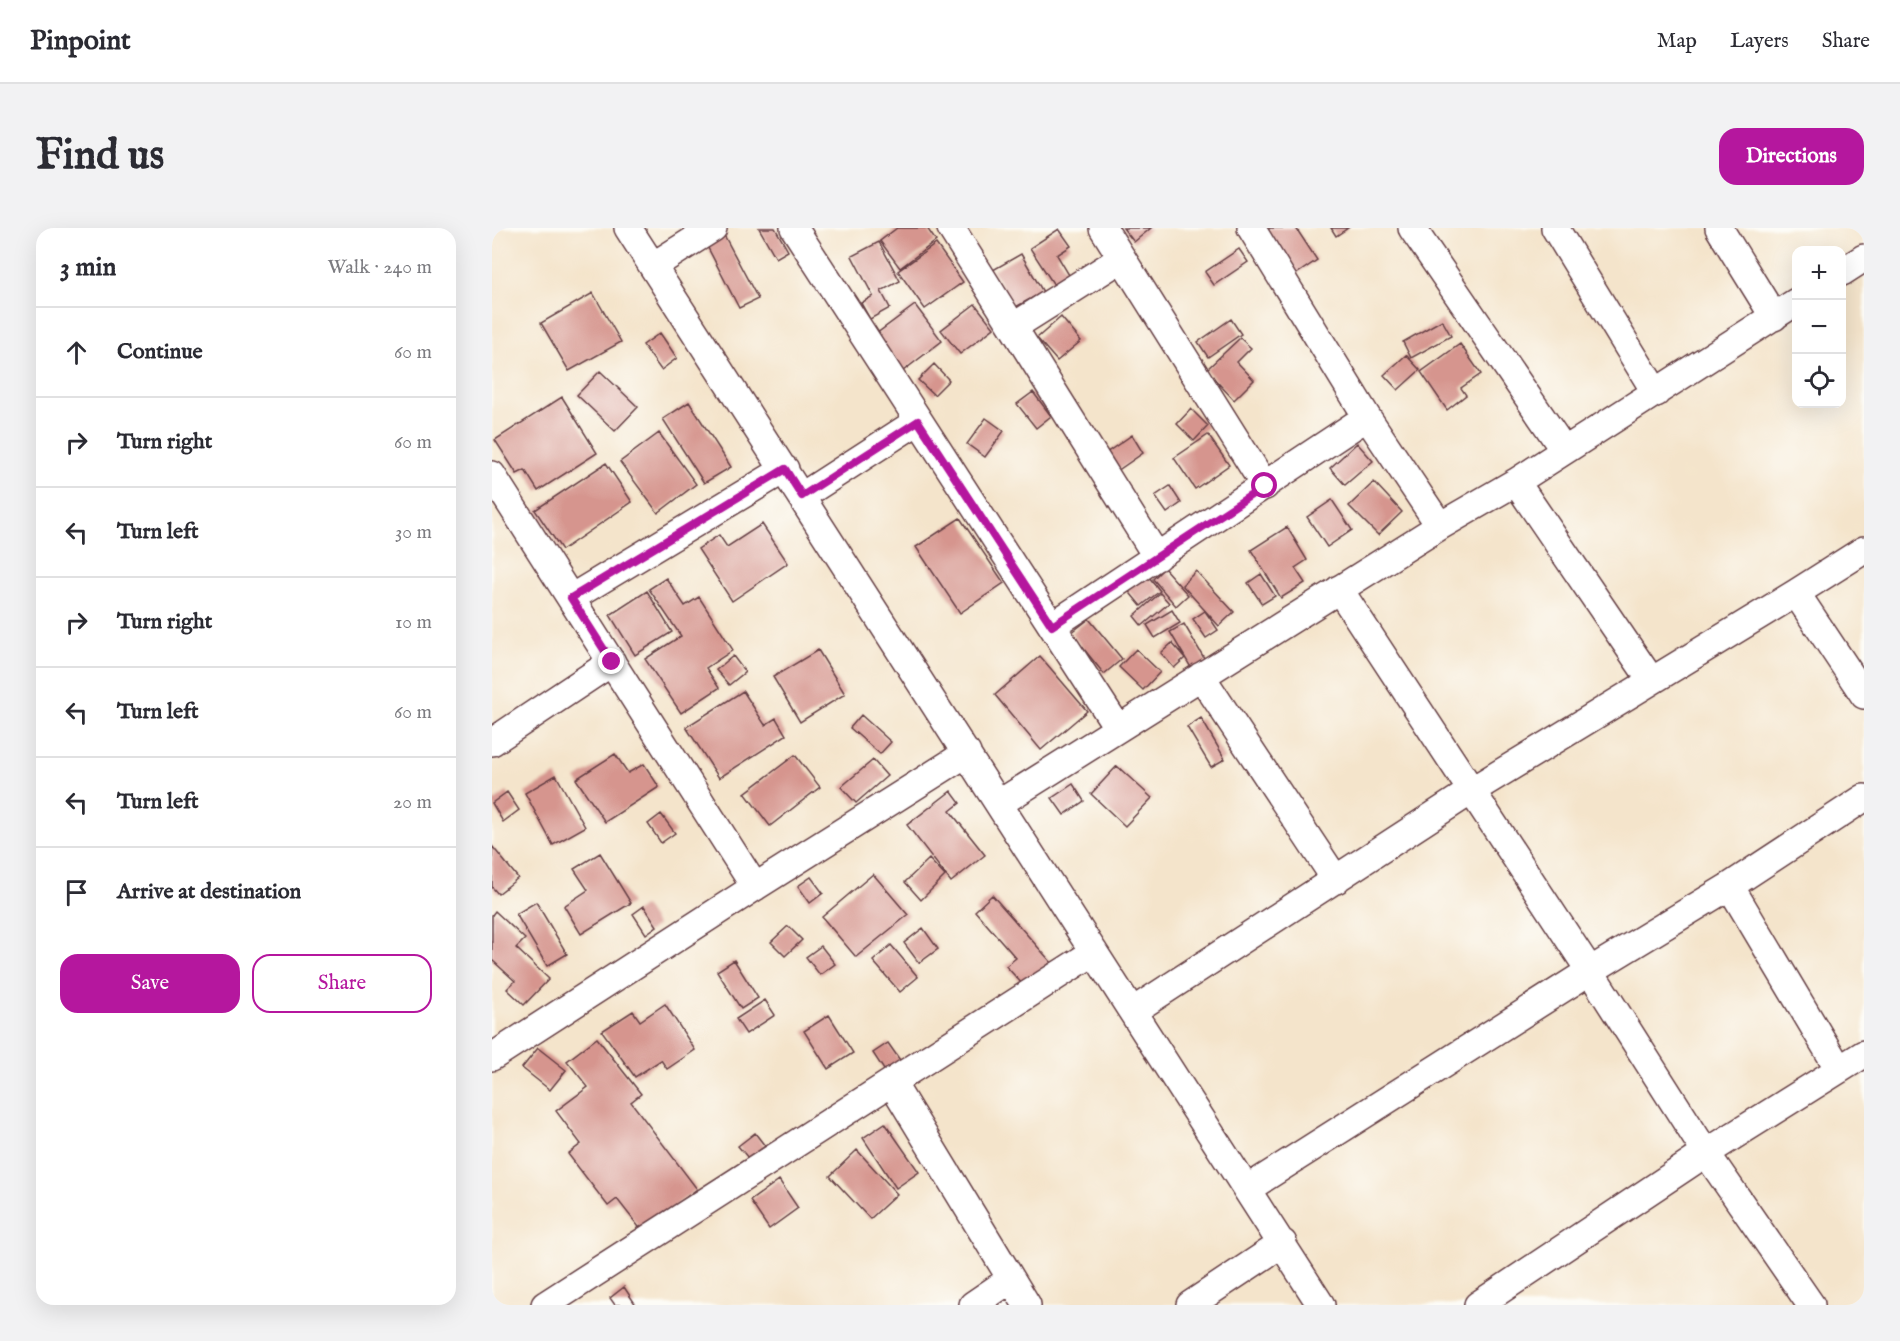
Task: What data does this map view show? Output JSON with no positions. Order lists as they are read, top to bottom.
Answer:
{
  "page": {
    "header": "Pinpoint",
    "nav": ["Map", "Layers", "Share"],
    "buttons": [
      "Directions",
      ["Save", "Share"]
    ],
    "title": "Find us",
    "heading": ["3 min", "Walk · 240 m"],
    "map_buttons": ["+", "−"],
    "list": [
      ["Continue", "60 m"],
      ["Turn right", "60 m"],
      ["Turn left", "30 m"],
      ["Turn right", "10 m"],
      ["Turn left", "60 m"],
      ["Turn left", "20 m"],
      "Arrive at destination"
    ]
  }
}
